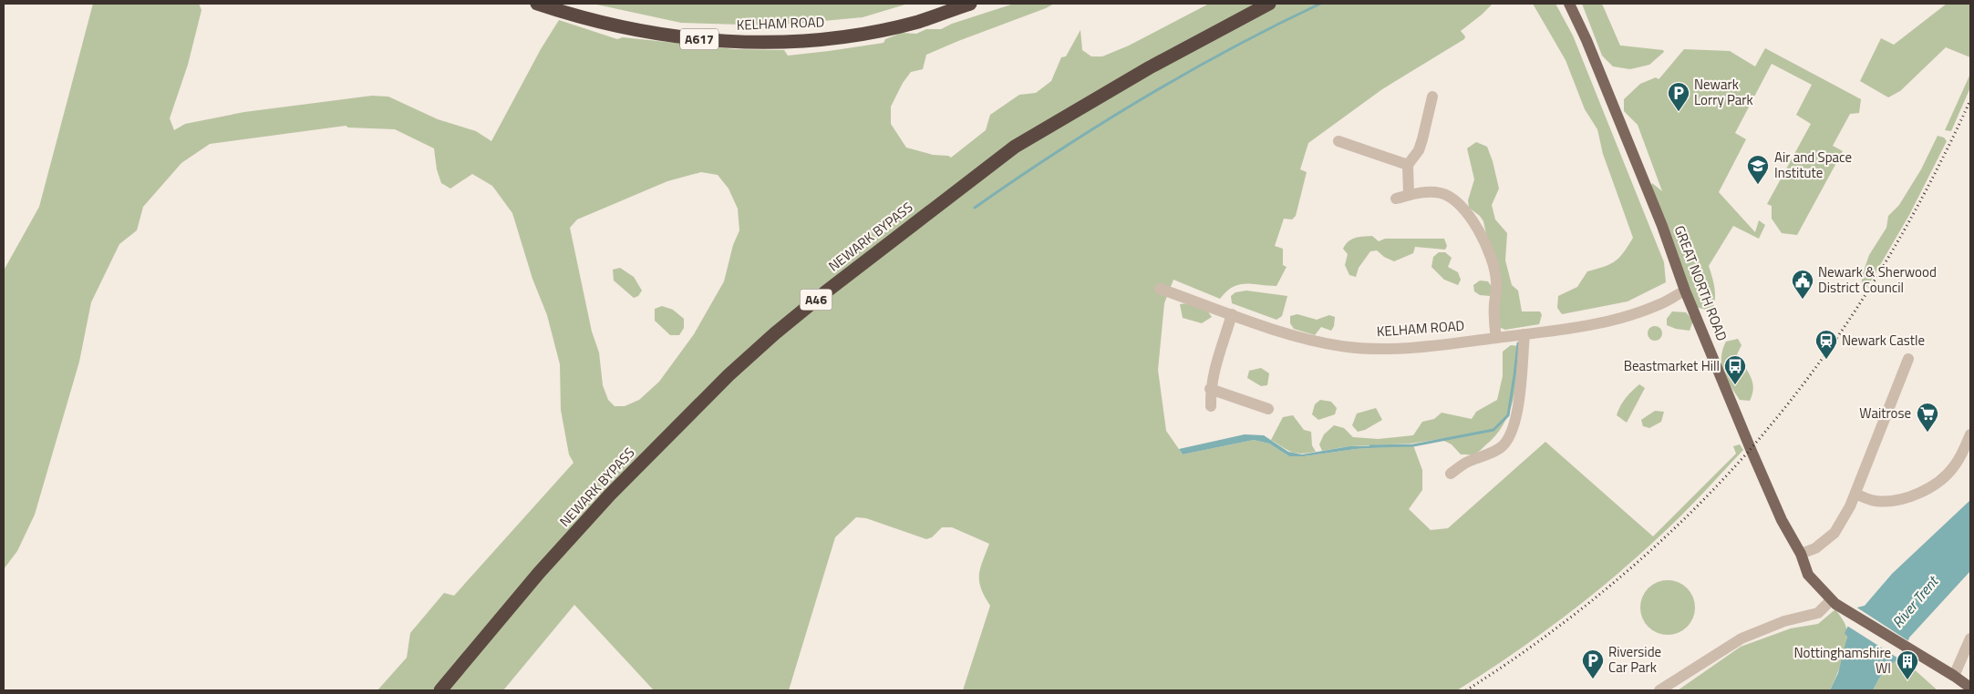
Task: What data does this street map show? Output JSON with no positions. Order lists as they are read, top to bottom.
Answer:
{
  "streets": {
    "highway": [
      "KELHAM ROAD",
      "A617",
      "NEWARK BYPASS",
      "A46"
    ],
    "main road": ["GREAT NORTH ROAD"]
  },
  "crossings": [
    ["KELHAM ROAD", "GREAT NORTH ROAD"]
  ],
  "water": ["River Trent"],
  "places": {
    "parking": ["Newark Lorry Park", "Riverside Car Park"],
    "school or university": ["Air and Space Institute"],
    "public building": ["Newark & Sherwood District Council"],
    "station": ["Newark Castle"],
    "bus stop": ["Beastmarket Hill"],
    "supermarket": ["Waitrose"],
    "building": ["Nottinghamshire WI"]
  }
}
